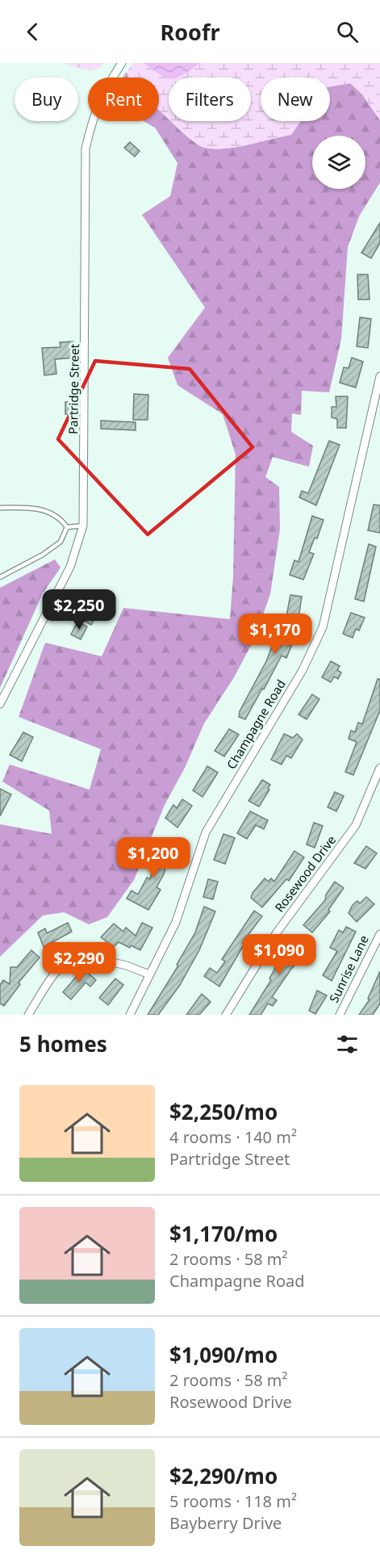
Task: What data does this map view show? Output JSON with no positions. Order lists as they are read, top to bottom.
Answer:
{
  "streets": {
    "street": [
      "Partridge Street",
      "Champagne Road",
      "Rosewood Drive",
      "Sunrise Lane"
    ]
  },
  "page": {
    "header": "Roofr",
    "chip": [
      "Buy",
      "Rent",
      "Filters",
      "New"
    ],
    "price": [
      "$2,250",
      "$1,170",
      "$1,200",
      "$1,090",
      "$2,290"
    ],
    "heading": "5 homes",
    "list": [
      {
        "name": "$2,250/mo",
        "note": "4 rooms · 140 m² · Partridge Street"
      },
      {
        "name": "$1,170/mo",
        "note": "2 rooms · 58 m² · Champagne Road"
      },
      {
        "name": "$1,090/mo",
        "note": "2 rooms · 58 m² · Rosewood Drive"
      },
      {
        "name": "$2,290/mo",
        "note": "5 rooms · 118 m² · Bayberry Drive"
      }
    ]
  }
}
